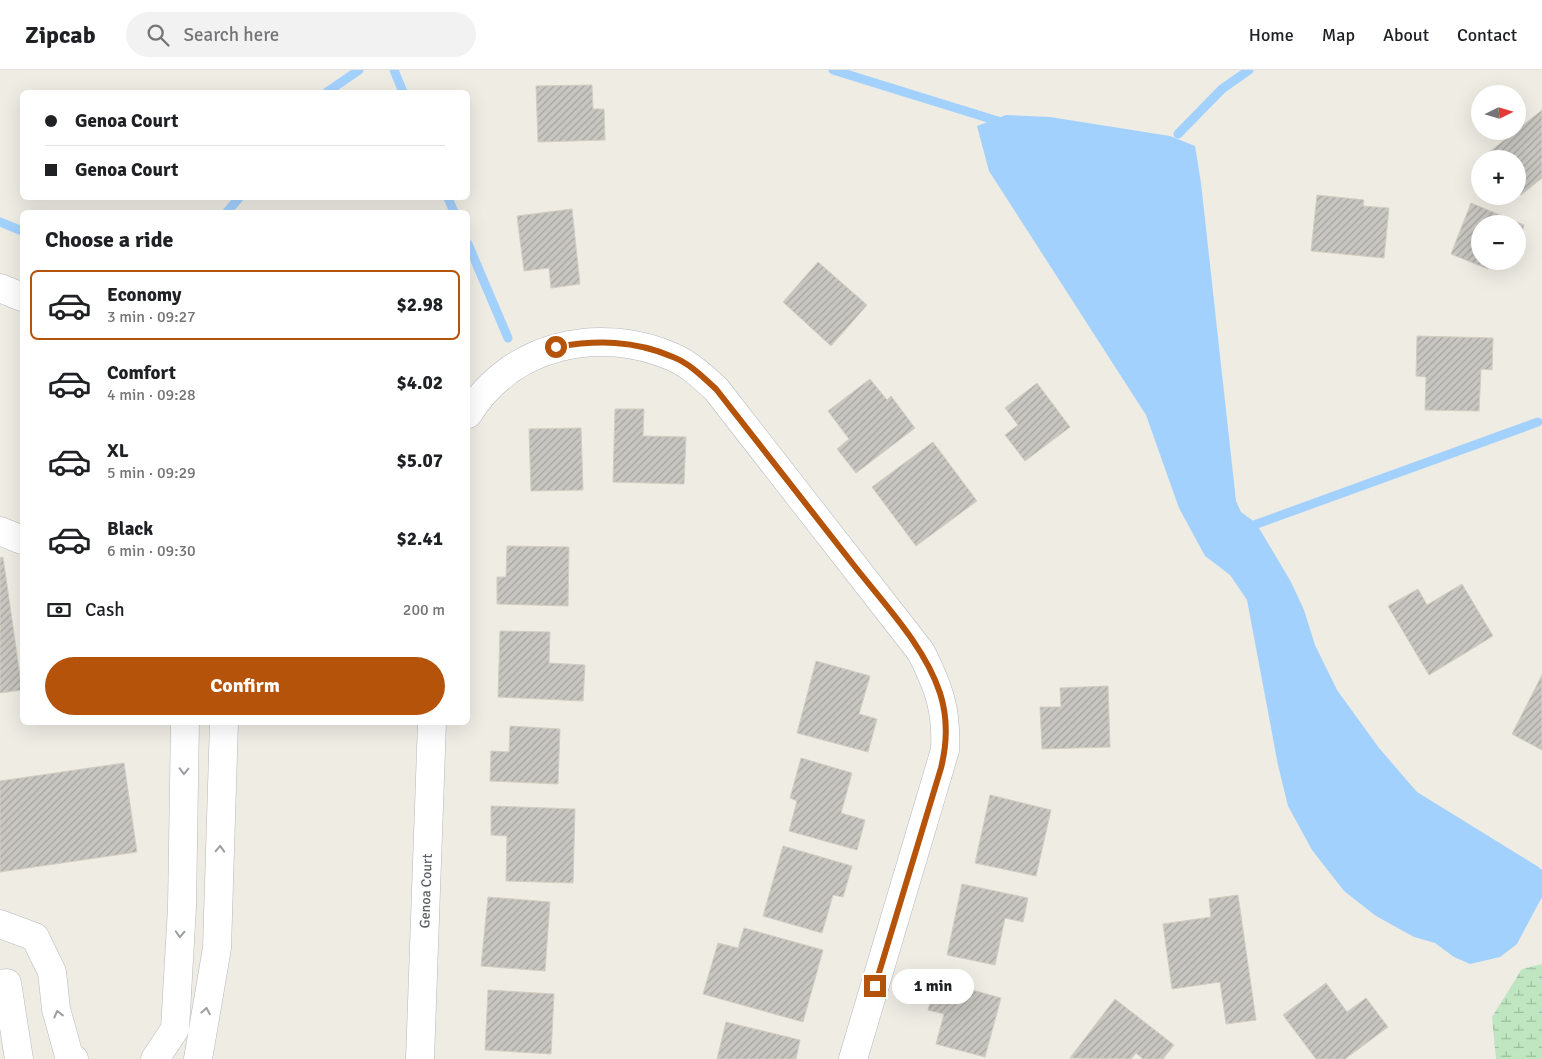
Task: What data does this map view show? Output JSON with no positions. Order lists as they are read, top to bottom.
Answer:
{
  "streets": {
    "street": ["Genoa Court"]
  },
  "north": "right",
  "page": {
    "header": "Zipcab",
    "search": "Search here",
    "nav": [
      "Home",
      "Map",
      "About",
      "Contact"
    ],
    "map_buttons": ["+", "−"],
    "banner": ["Genoa Court", "Genoa Court"],
    "heading": "Choose a ride",
    "list": [
      {
        "name": "Economy",
        "note": "3 min · 09:27",
        "value": "$2.98"
      },
      {
        "name": "Comfort",
        "note": "4 min · 09:28",
        "value": "$4.02"
      },
      {
        "name": "XL",
        "note": "5 min · 09:29",
        "value": "$5.07"
      },
      {
        "name": "Black",
        "note": "6 min · 09:30",
        "value": "$2.41"
      }
    ],
    "pay": ["Cash", "200 m"],
    "buttons": "Confirm",
    "bubble": "1 min"
  }
}
